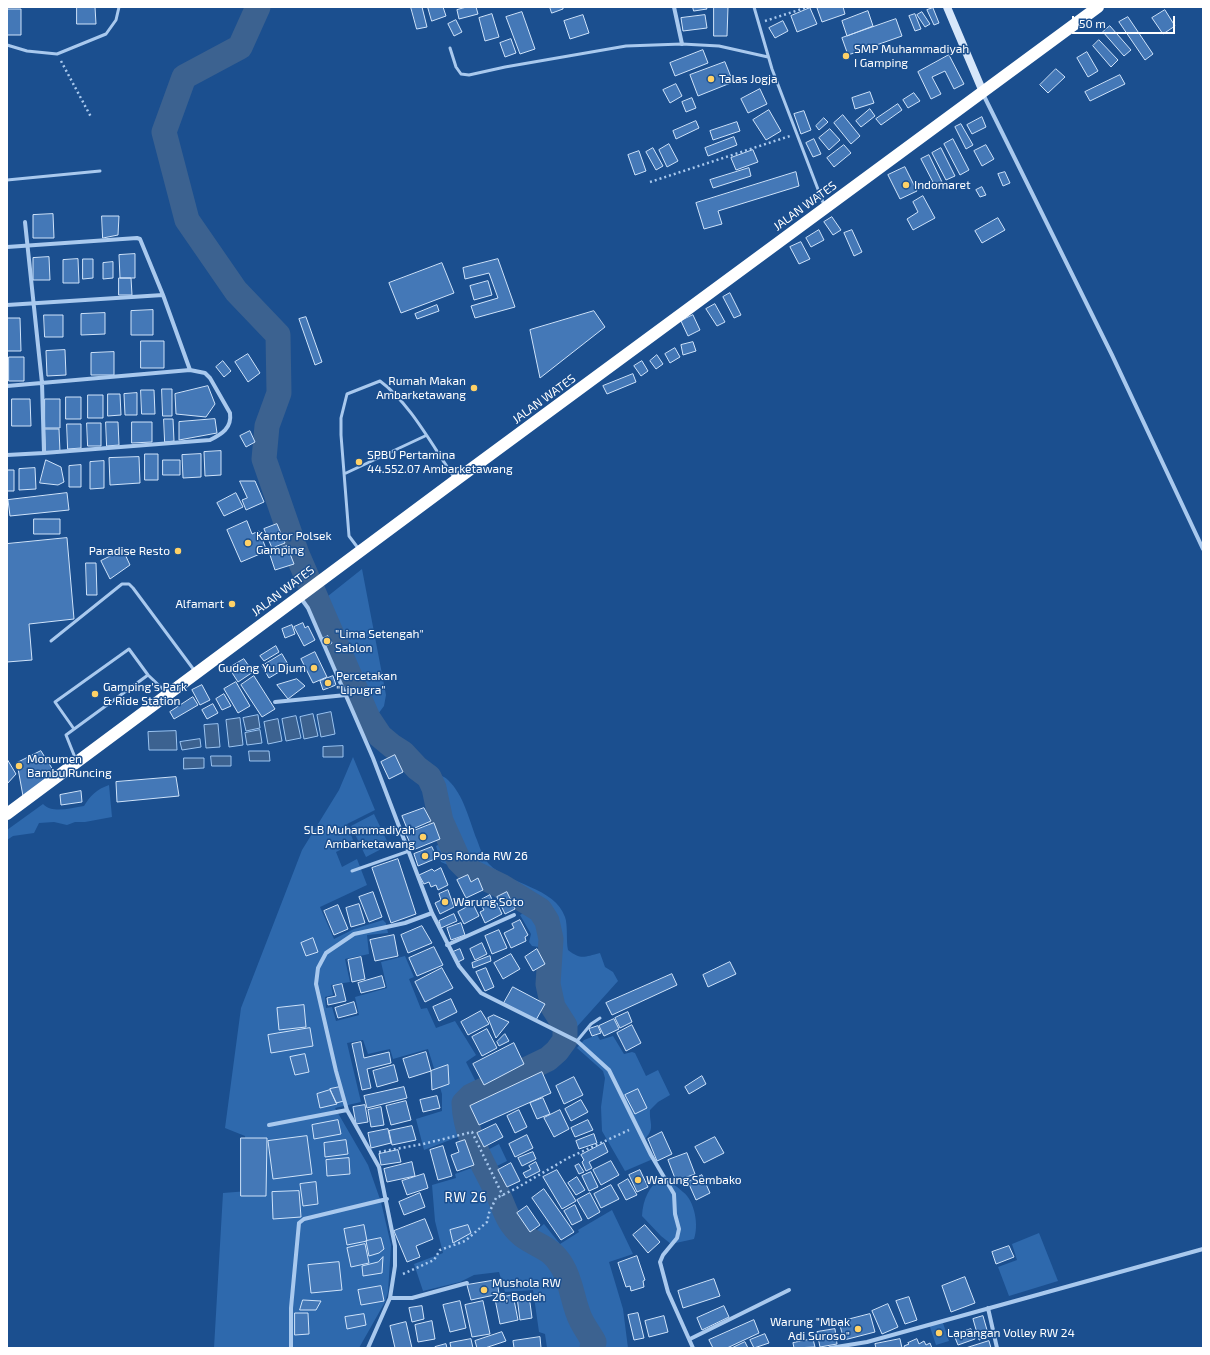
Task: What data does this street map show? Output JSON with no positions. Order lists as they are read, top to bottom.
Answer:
{
  "streets": {
    "highway": ["JALAN WATES"]
  },
  "districts": ["RW 26"],
  "places": [
    "SMP Muhammadiyah I Gamping",
    "Talas Jogja",
    "Indomaret",
    "Rumah Makan Ambarketawang",
    "SPBU Pertamina 44.552.07 Ambarketawang",
    "Kantor Polsek Gamping",
    "Paradise Resto",
    "Alfamart",
    "\"Lima Setengah\" Sablon",
    "Gudeng Yu Djum",
    "Percetakan \"Lipugra\"",
    "Gamping's Park & Ride Station",
    "Monumen Bambu Runcing",
    "SLB Muhammadiyah Ambarketawang",
    "Pos Ronda RW 26",
    "Warung Soto",
    "Warung Sembako",
    "Mushola RW 26, Bodeh",
    "Warung \"Mbak Adi Suroso\"",
    "Lapangan Volley RW 24"
  ],
  "scale_bar": "50 m"
}
